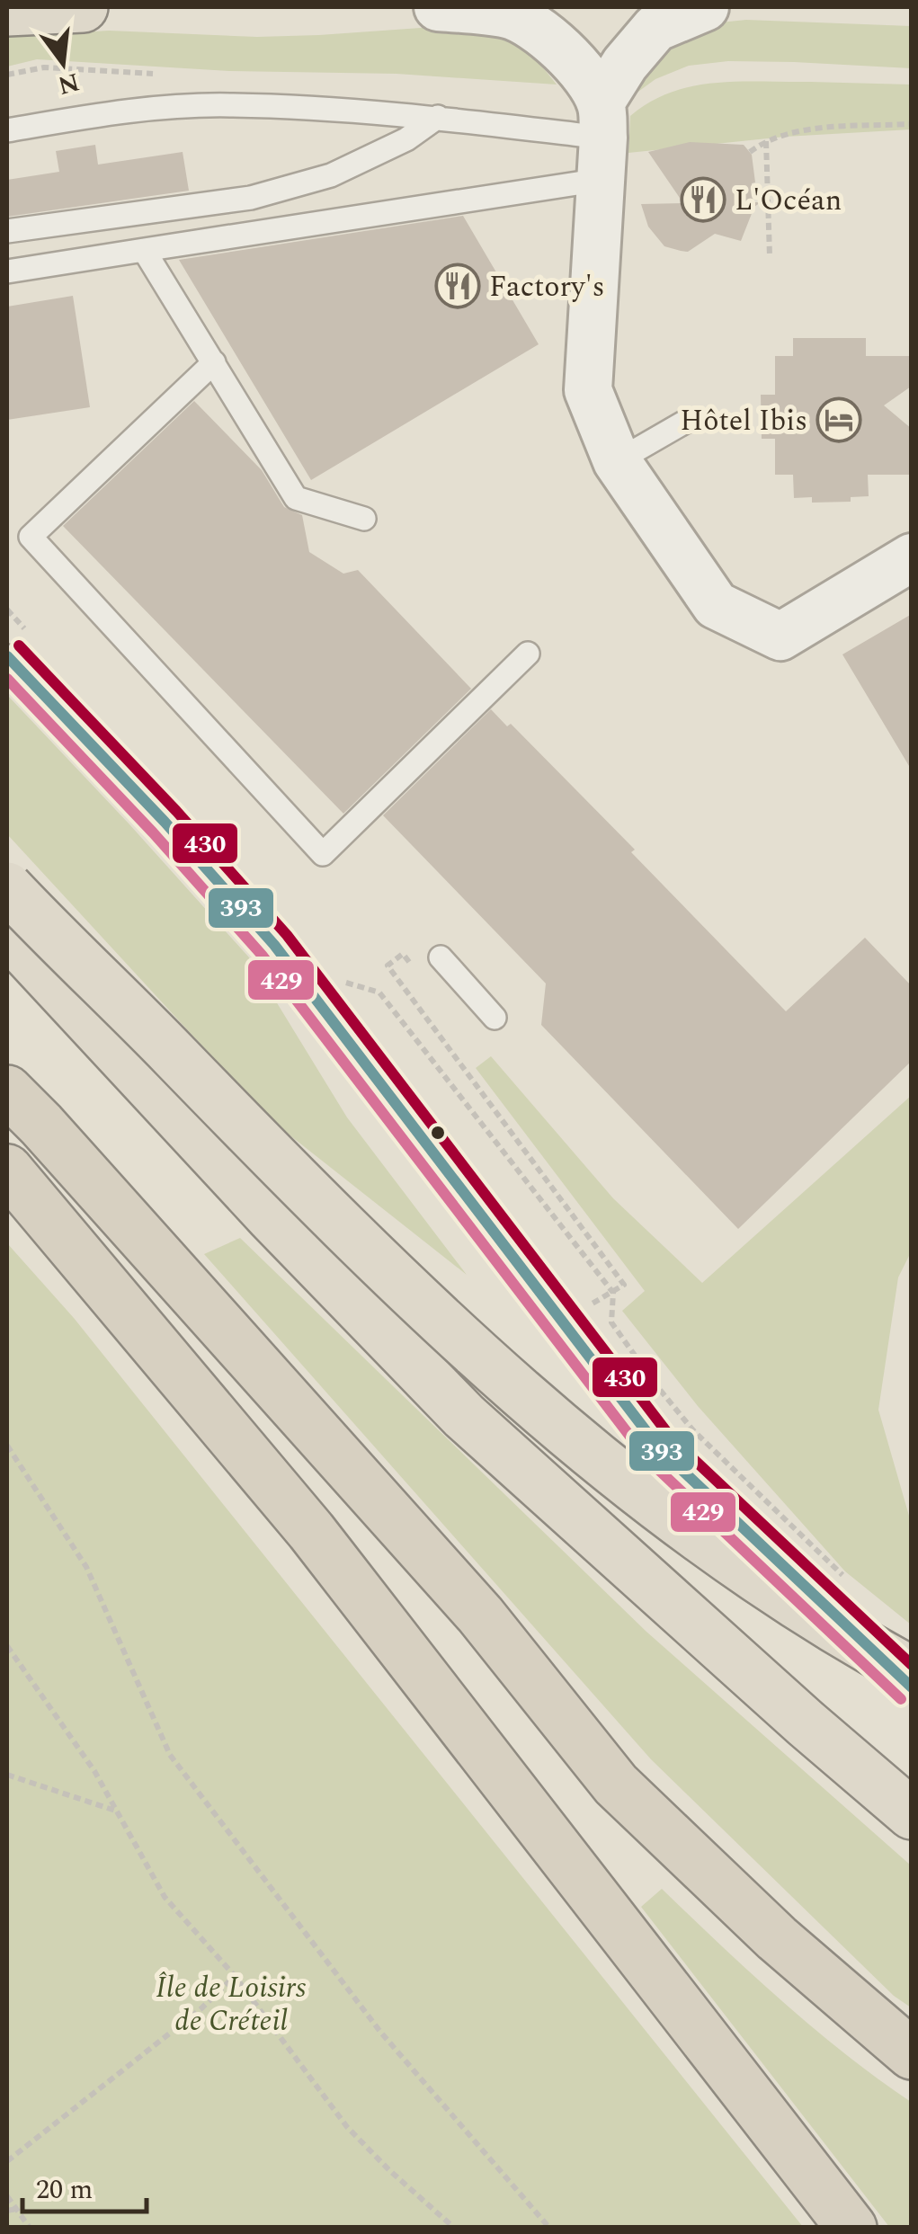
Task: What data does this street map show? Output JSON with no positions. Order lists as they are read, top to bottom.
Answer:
{
  "parks": ["Île de Loisirs de Créteil"],
  "places": {
    "restaurant": ["L'Océan", "Factory's"],
    "hotel": ["Hôtel Ibis"]
  },
  "lines": ["transit line 430", "transit line 393", "transit line 429"],
  "scale_bar": "20 m",
  "north": "bottom"
}
